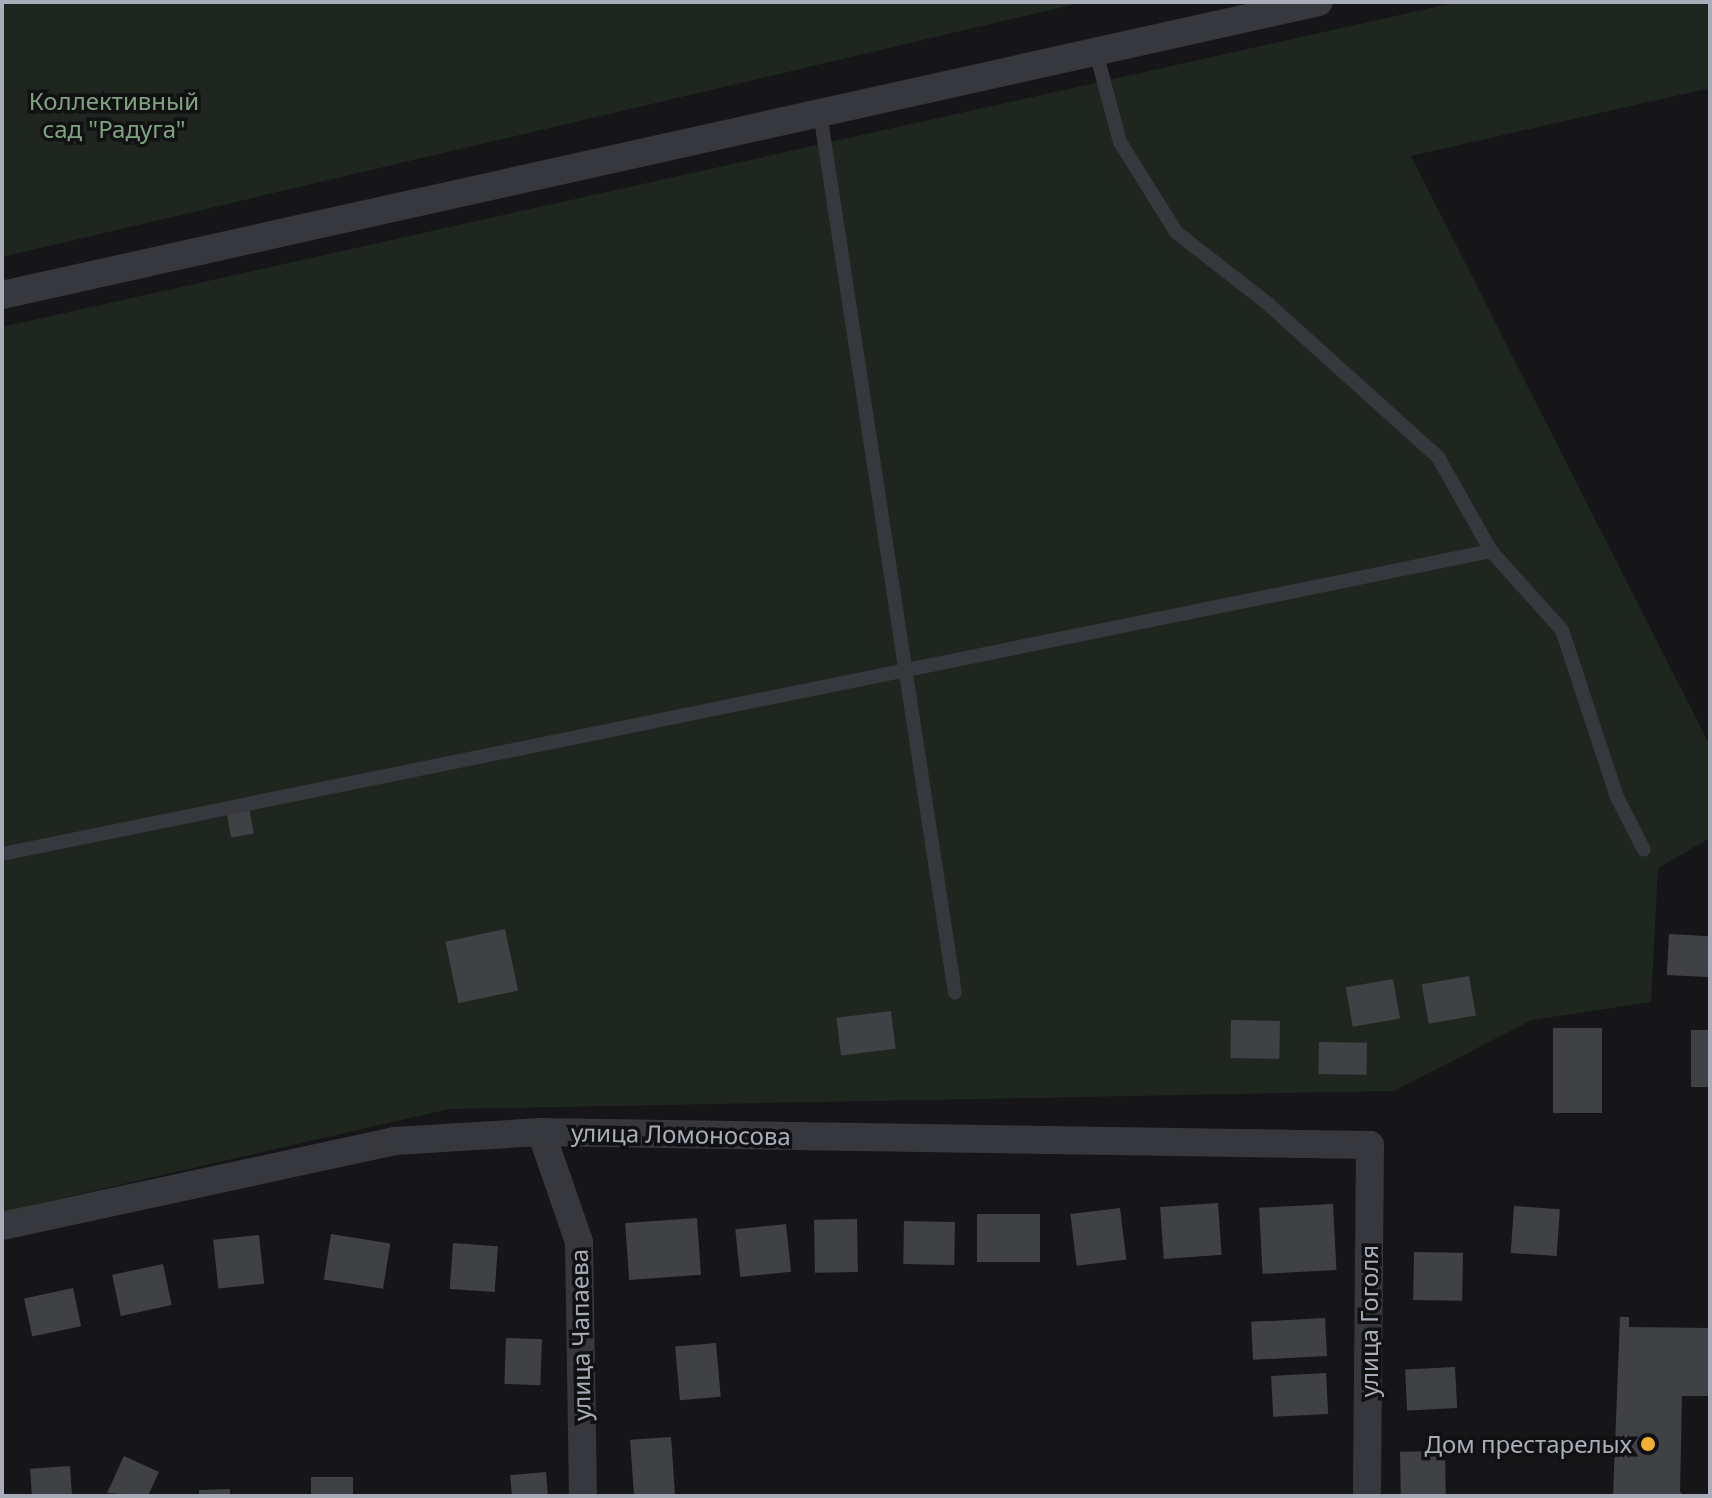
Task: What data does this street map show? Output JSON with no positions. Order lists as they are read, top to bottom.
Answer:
{
  "streets": {
    "street": ["улица Ломоносова", "улица Гоголя", "улица Чапаева"]
  },
  "crossings": [
    ["улица Ломоносова", "улица Гоголя"],
    ["улица Ломоносова", "улица Чапаева"]
  ],
  "parks": ["Коллективный сад \"Радуга\""],
  "places": ["Дом престарелых"]
}
